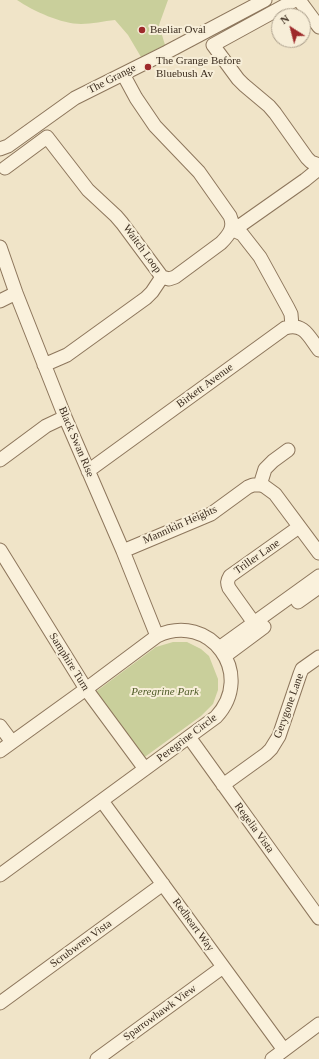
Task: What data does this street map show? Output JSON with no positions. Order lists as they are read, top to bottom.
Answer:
{
  "streets": {
    "street": [
      "The Grange",
      "Waitch Loop",
      "Birkett Avenue",
      "Black Swan Rise",
      "Mannikin Heights",
      "Triller Lane",
      "Samphire Turn",
      "Gerygone Lane",
      "Peregrine Circle",
      "Regelia Vista",
      "Redheart Way",
      "Scrubwren Vista",
      "Sparrowhawk View"
    ]
  },
  "crossings": [
    ["Birkett Avenue", "Black Swan Rise"],
    ["Black Swan Rise", "Mannikin Heights"],
    ["Samphire Turn", "Peregrine Circle"],
    ["Gerygone Lane", "Regelia Vista"],
    ["Peregrine Circle", "Regelia Vista"],
    ["Peregrine Circle", "Redheart Way"],
    ["Redheart Way", "Scrubwren Vista"],
    ["Redheart Way", "Sparrowhawk View"]
  ],
  "parks": ["Peregrine Park"],
  "places": ["Beeliar Oval", "The Grange Before Bluebush Av"],
  "north": "top left"
}
